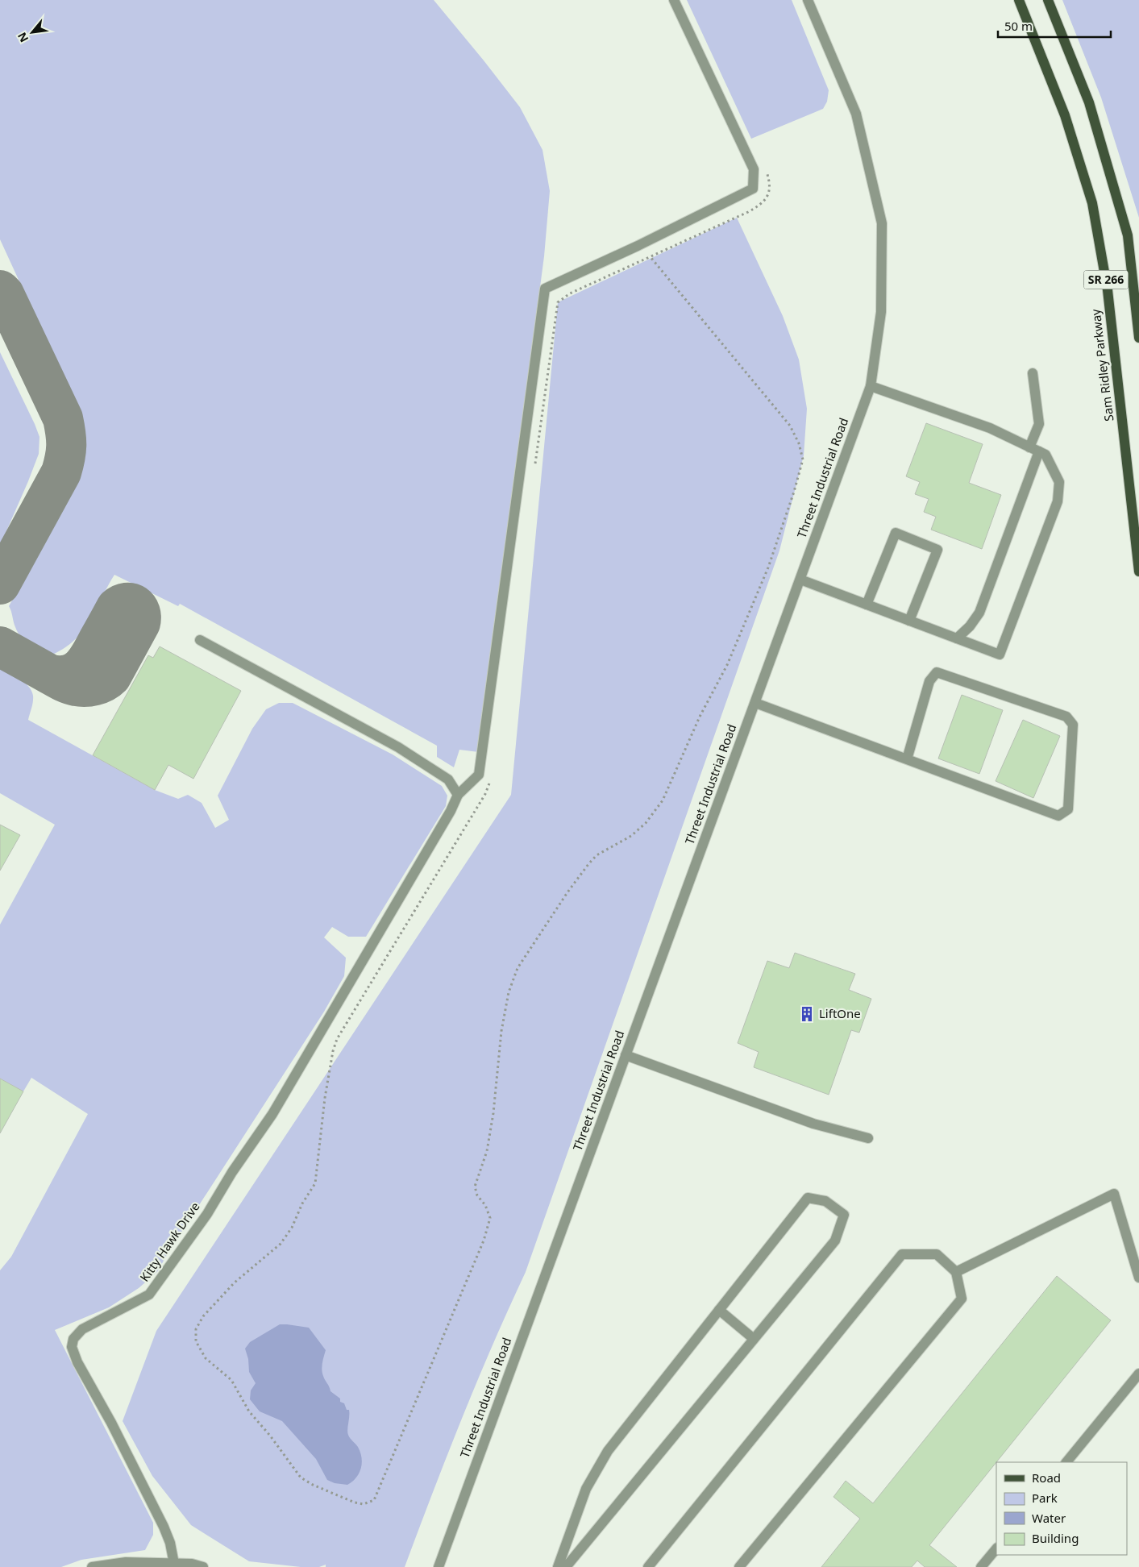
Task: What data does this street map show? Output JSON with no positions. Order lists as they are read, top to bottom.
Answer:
{
  "streets": {
    "main road": ["SR 266", "Sam Ridley Parkway"],
    "street": ["Threet Industrial Road", "Kitty Hawk Drive"]
  },
  "places": {
    "building": ["LiftOne"]
  },
  "legend": [
    "Road",
    "Park",
    "Water",
    "Building"
  ],
  "scale_bar": "50 m",
  "north": "bottom left"
}
